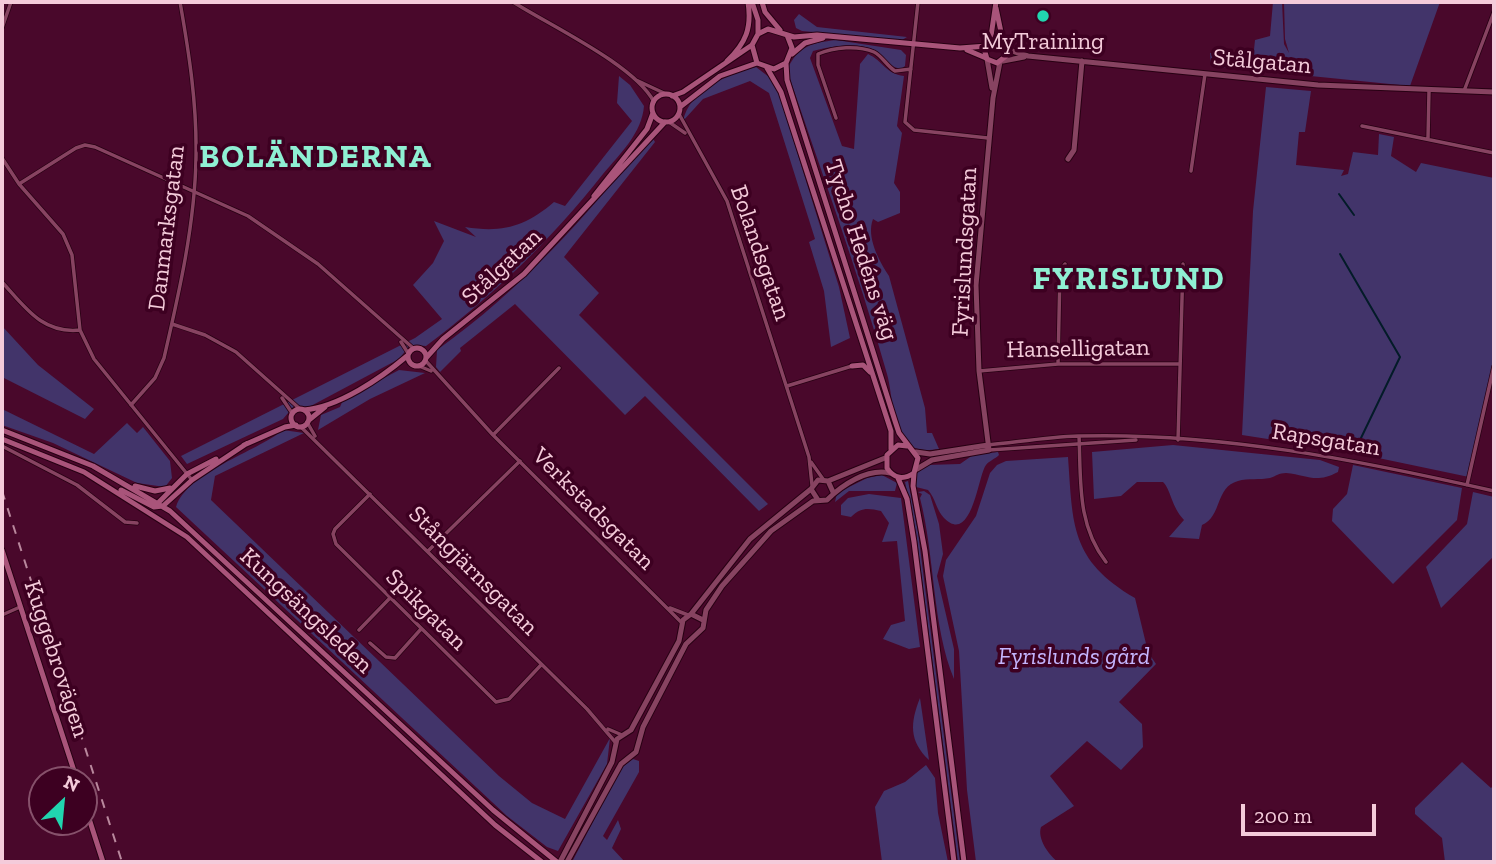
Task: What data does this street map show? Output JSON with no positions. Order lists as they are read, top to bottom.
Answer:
{
  "streets": {
    "main road": [
      "Stålgatan",
      "Tycho Hedéns väg",
      "Kungsängsleden",
      "Kuggebrovägen"
    ],
    "street": [
      "Danmarksgatan",
      "Fyrislundsgatan",
      "Bolandsgatan",
      "Hanselligatan",
      "Rapsgatan",
      "Verkstadsgatan",
      "Stångjärnsgatan",
      "Spikgatan"
    ]
  },
  "crossings": [
    ["Stålgatan", "Fyrislundsgatan"],
    ["Stålgatan", "Bolandsgatan"],
    ["Stålgatan", "Verkstadsgatan"],
    ["Tycho Hedéns väg", "Rapsgatan"],
    ["Fyrislundsgatan", "Hanselligatan"],
    ["Fyrislundsgatan", "Rapsgatan"],
    ["Stångjärnsgatan", "Spikgatan"]
  ],
  "districts": ["BOLÄNDERNA", "FYRISLUND"],
  "parks": ["Fyrislunds gård"],
  "places": ["MyTraining"],
  "scale_bar": "200 m",
  "north": "top right"
}
